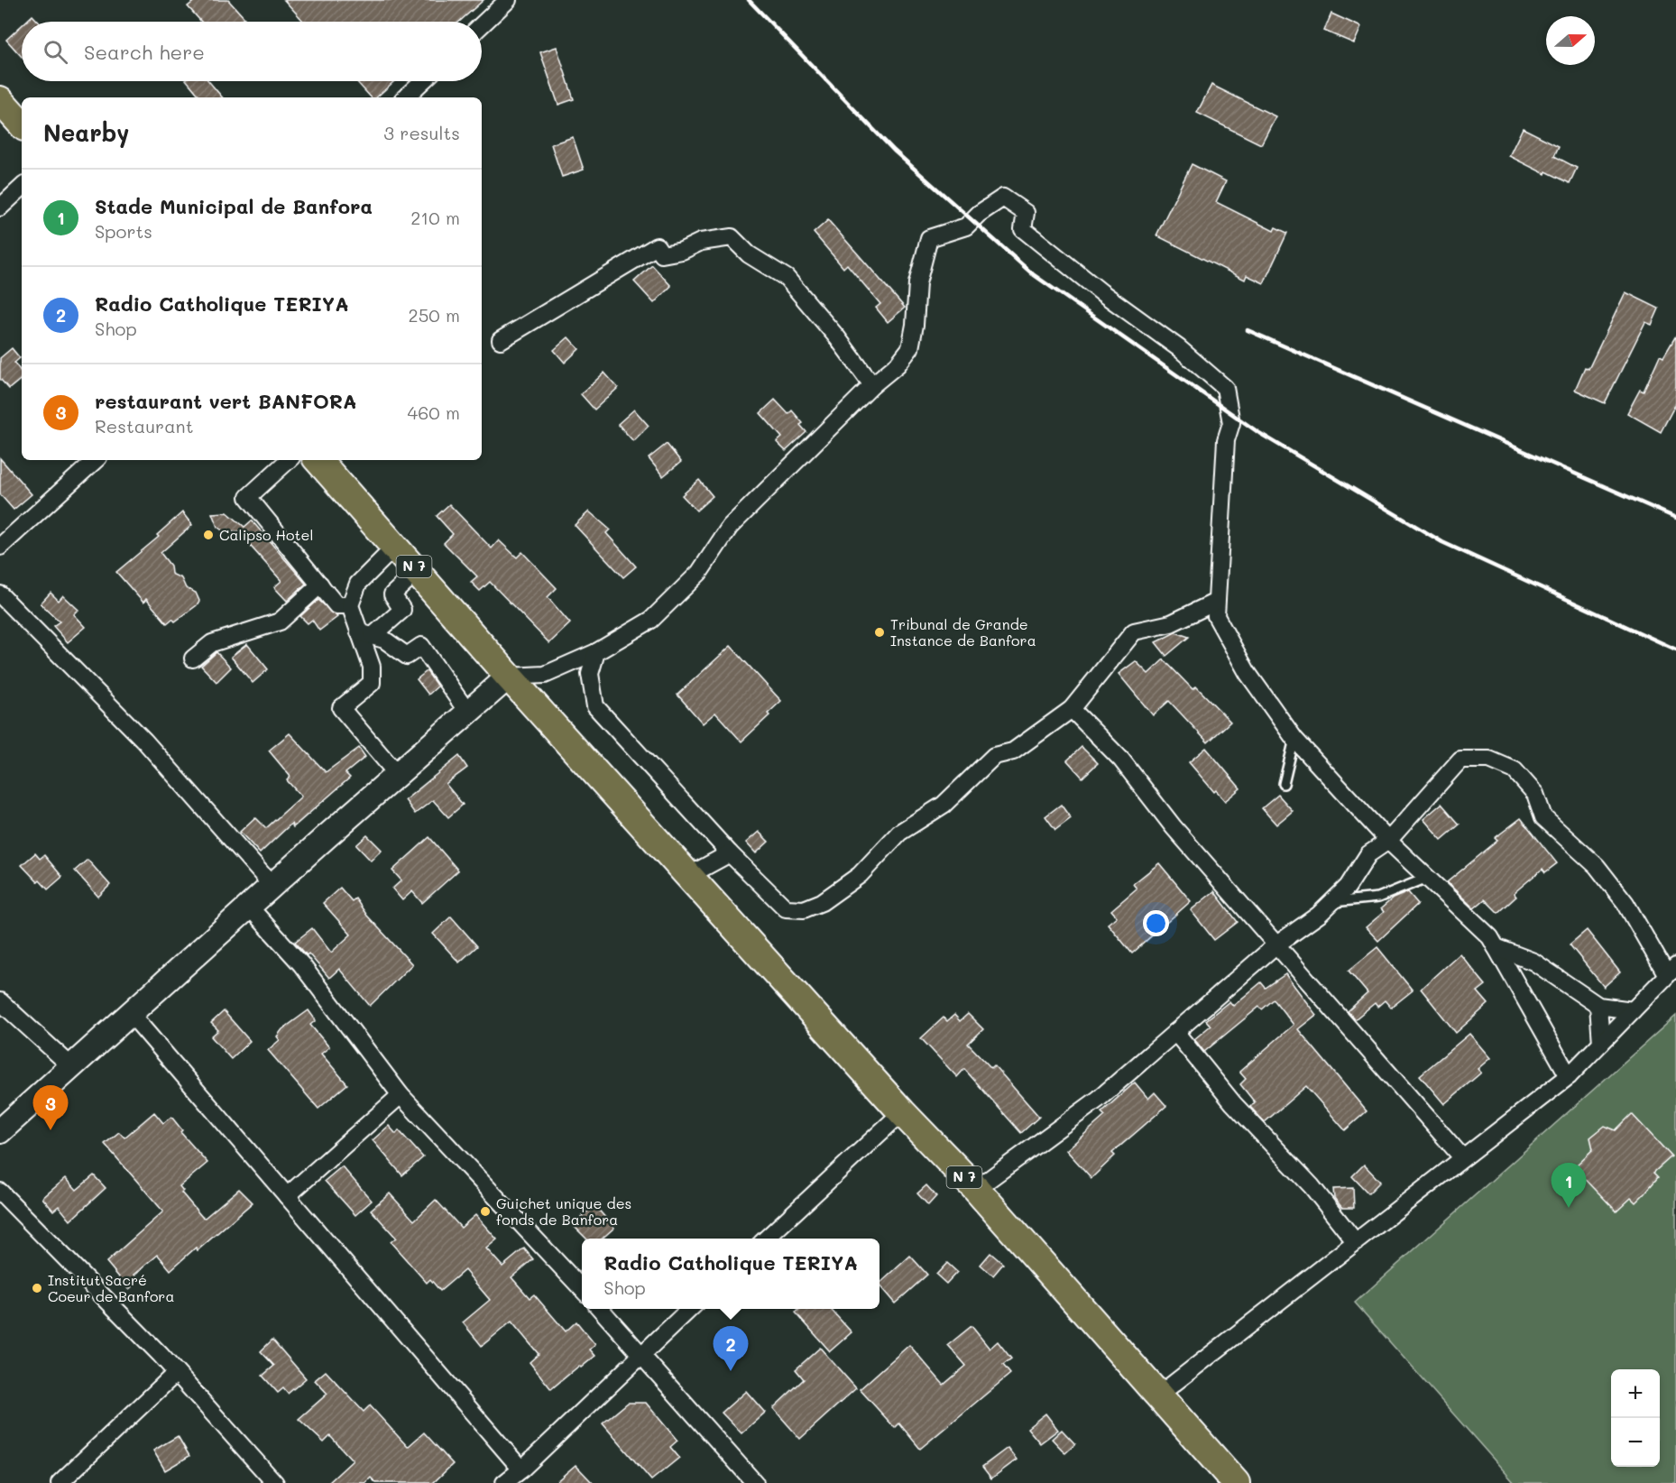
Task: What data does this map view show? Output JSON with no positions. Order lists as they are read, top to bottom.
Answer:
{
  "streets": {
    "highway": ["N 7"]
  },
  "places": [
    "Calipso Hotel",
    "Tribunal de Grande Instance de Banfora",
    "Guichet unique des fonds de Banfora",
    "Institut Sacré Coeur de Banfora"
  ],
  "north": "right",
  "page": {
    "search": "Search here",
    "heading": ["Nearby", "3 results"],
    "list": [
      {
        "mark": "1",
        "name": "Stade Municipal de Banfora",
        "note": "Sports",
        "value": "210 m"
      },
      {
        "mark": "2",
        "name": "Radio Catholique TERIYA",
        "note": "Shop",
        "value": "250 m"
      },
      {
        "mark": "3",
        "name": "restaurant vert BANFORA",
        "note": "Restaurant",
        "value": "460 m"
      }
    ],
    "pins": ["3", "1", "2"],
    "popup": ["Radio Catholique TERIYA", "Shop"],
    "map_buttons": ["+", "−"]
  }
}
